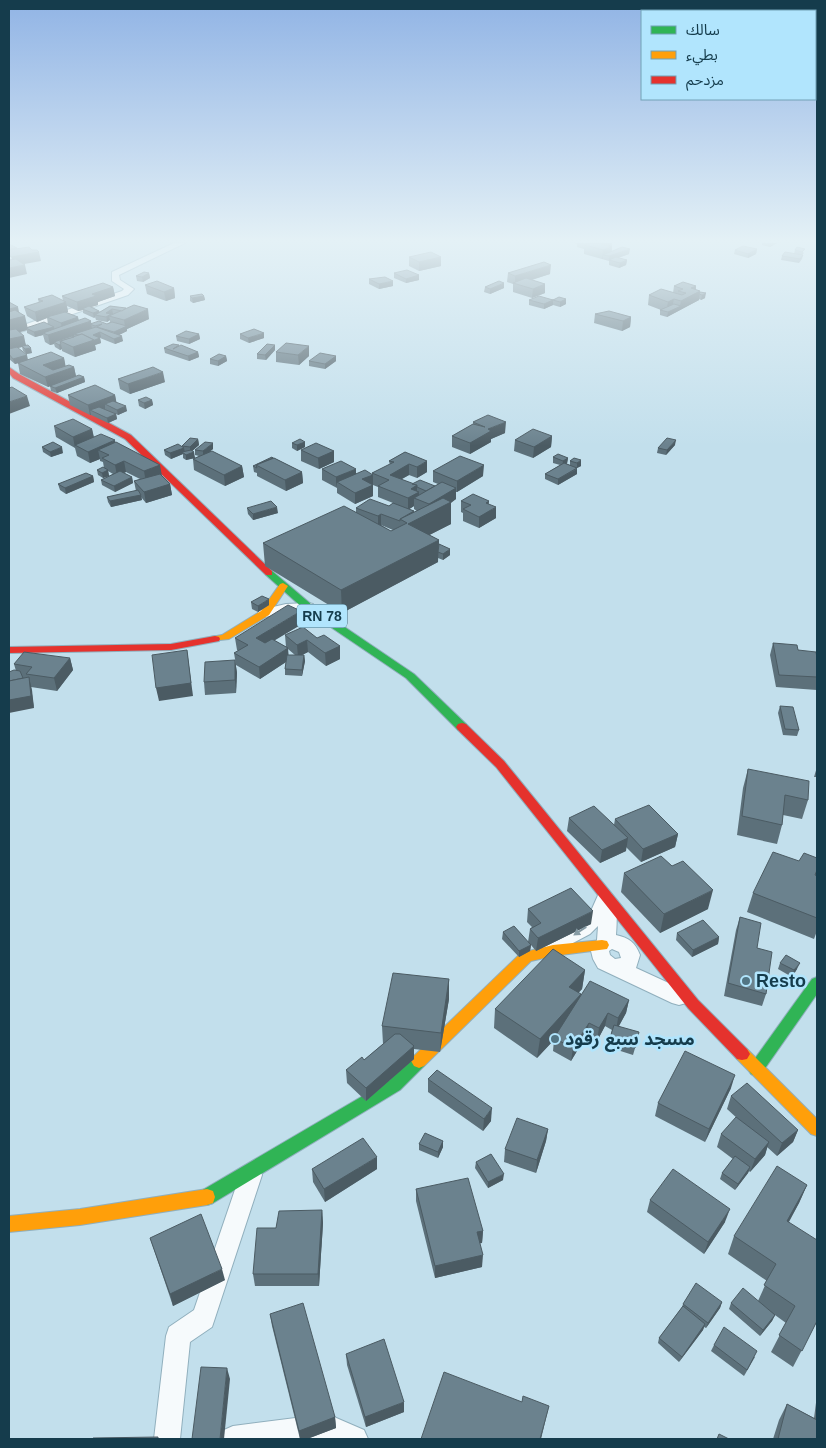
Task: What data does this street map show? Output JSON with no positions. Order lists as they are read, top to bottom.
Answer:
{
  "streets": {
    "main road": ["RN 78"]
  },
  "places": ["Resto", "مسجد سبع رقود"],
  "legend": ["سالك", "بطيء", "مزدحم"]
}
